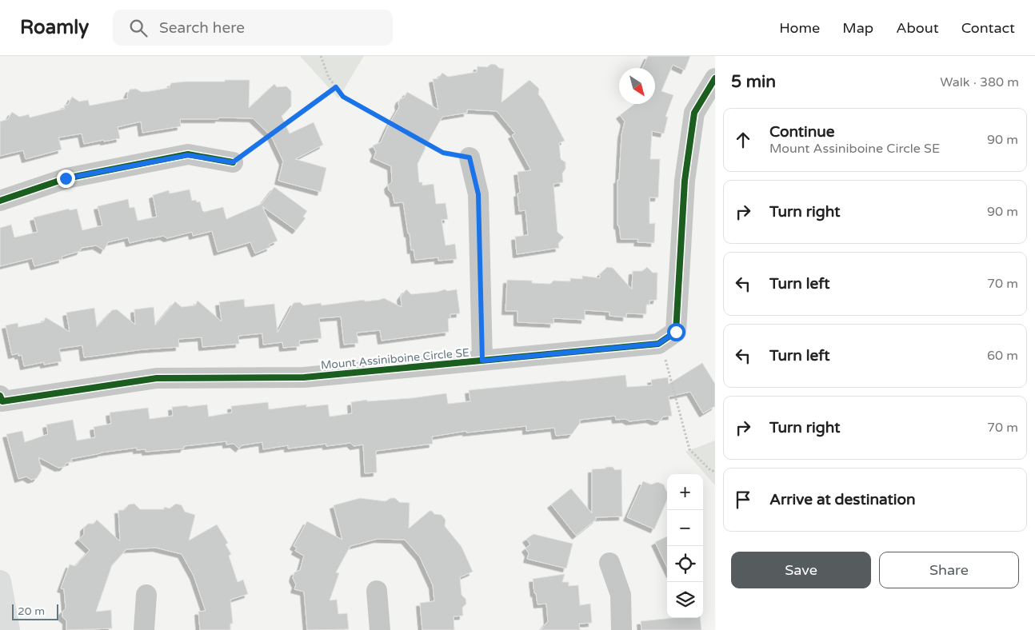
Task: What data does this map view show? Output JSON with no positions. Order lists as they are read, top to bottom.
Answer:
{
  "streets": {
    "street": ["Mount Assiniboine Circle SE"]
  },
  "scale_bar": "20 m",
  "north": "bottom right",
  "page": {
    "header": "Roamly",
    "search": "Search here",
    "nav": [
      "Home",
      "Map",
      "About",
      "Contact"
    ],
    "heading": ["5 min", "Walk · 380 m"],
    "list": [
      ["Continue", "Mount Assiniboine Circle SE", "90 m"],
      ["Turn right", "90 m"],
      ["Turn left", "70 m"],
      ["Turn left", "60 m"],
      ["Turn right", "70 m"],
      "Arrive at destination"
    ],
    "map_buttons": ["+", "−"],
    "buttons": ["Save", "Share"],
    "scale": "20 m"
  }
}
